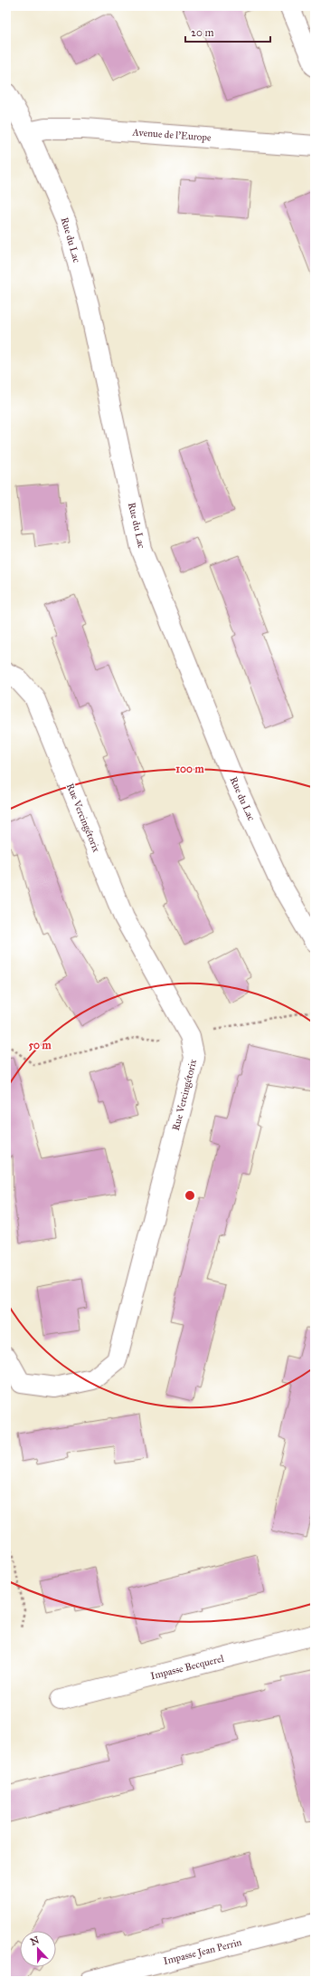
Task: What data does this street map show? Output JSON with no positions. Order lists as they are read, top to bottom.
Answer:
{
  "streets": {
    "street": [
      "Avenue de l'Europe",
      "Rue du Lac",
      "Rue Vercingétorix",
      "Impasse Becquerel",
      "Impasse Jean Perrin"
    ]
  },
  "crossings": [
    ["Avenue de l'Europe", "Rue du Lac"]
  ],
  "scale_bar": "20 m",
  "north": "top",
  "rings": ["100 m", "50 m"]
}
